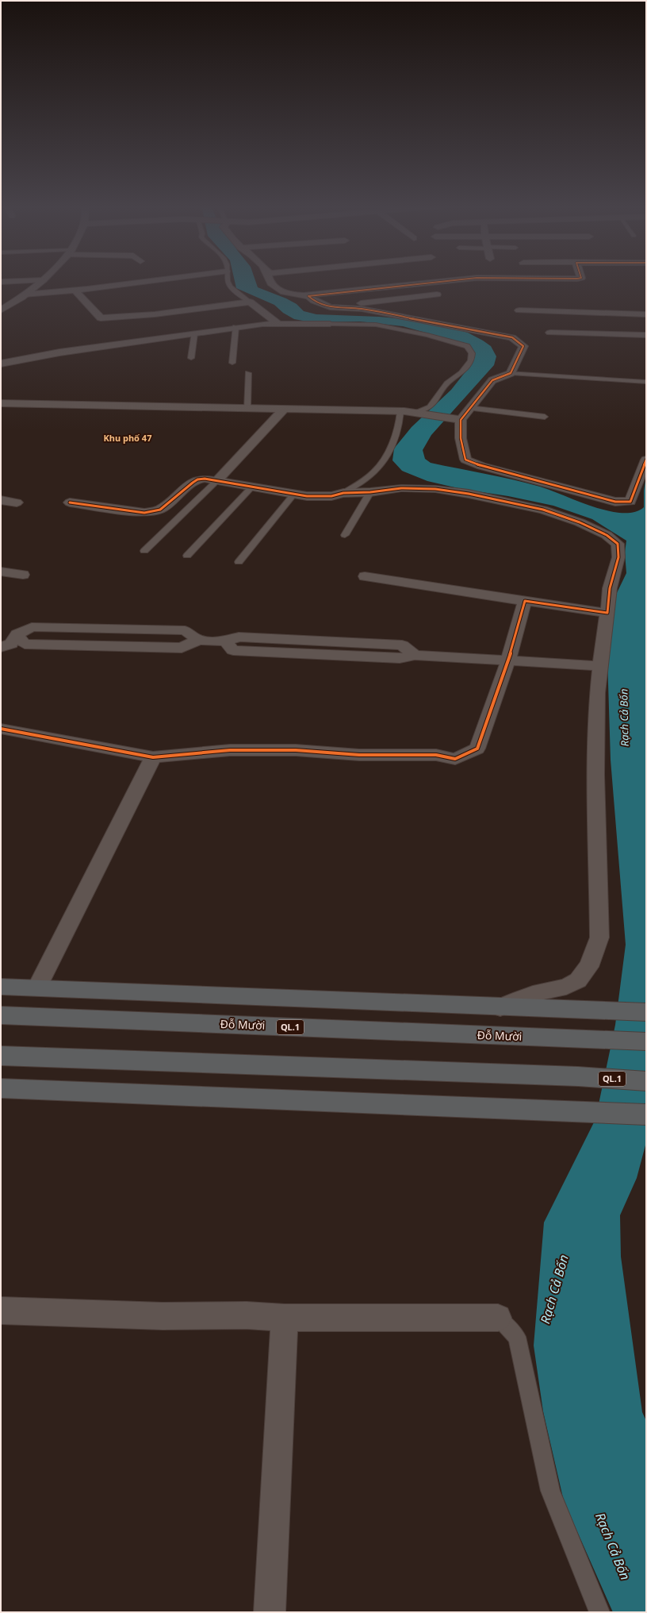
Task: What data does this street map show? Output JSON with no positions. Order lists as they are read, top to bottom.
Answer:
{
  "streets": {
    "highway": ["Đỗ Mười", "QL.1"]
  },
  "districts": ["Khu phố 47"],
  "water": ["Rạch Cả Bốn"]
}
